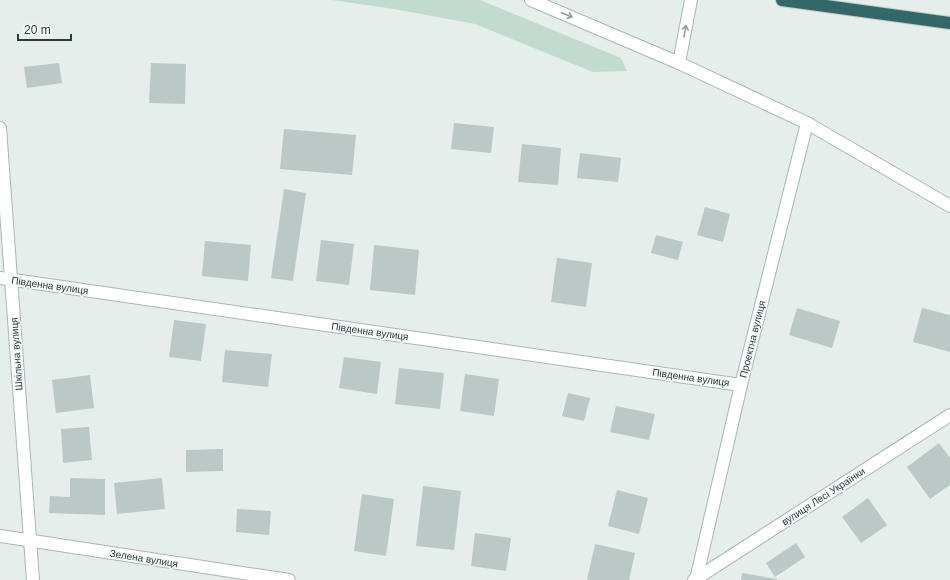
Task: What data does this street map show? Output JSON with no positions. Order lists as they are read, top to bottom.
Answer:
{
  "streets": {
    "street": [
      "Південна вулиця",
      "Проектна вулиця",
      "Шкільна вулиця",
      "вулиця Лесі Українки",
      "Зелена вулиця"
    ]
  },
  "crossings": [
    ["Південна вулиця", "Проектна вулиця"],
    ["Південна вулиця", "Шкільна вулиця"],
    ["Проектна вулиця", "вулиця Лесі Українки"],
    ["Шкільна вулиця", "Зелена вулиця"]
  ],
  "scale_bar": "20 m"
}
